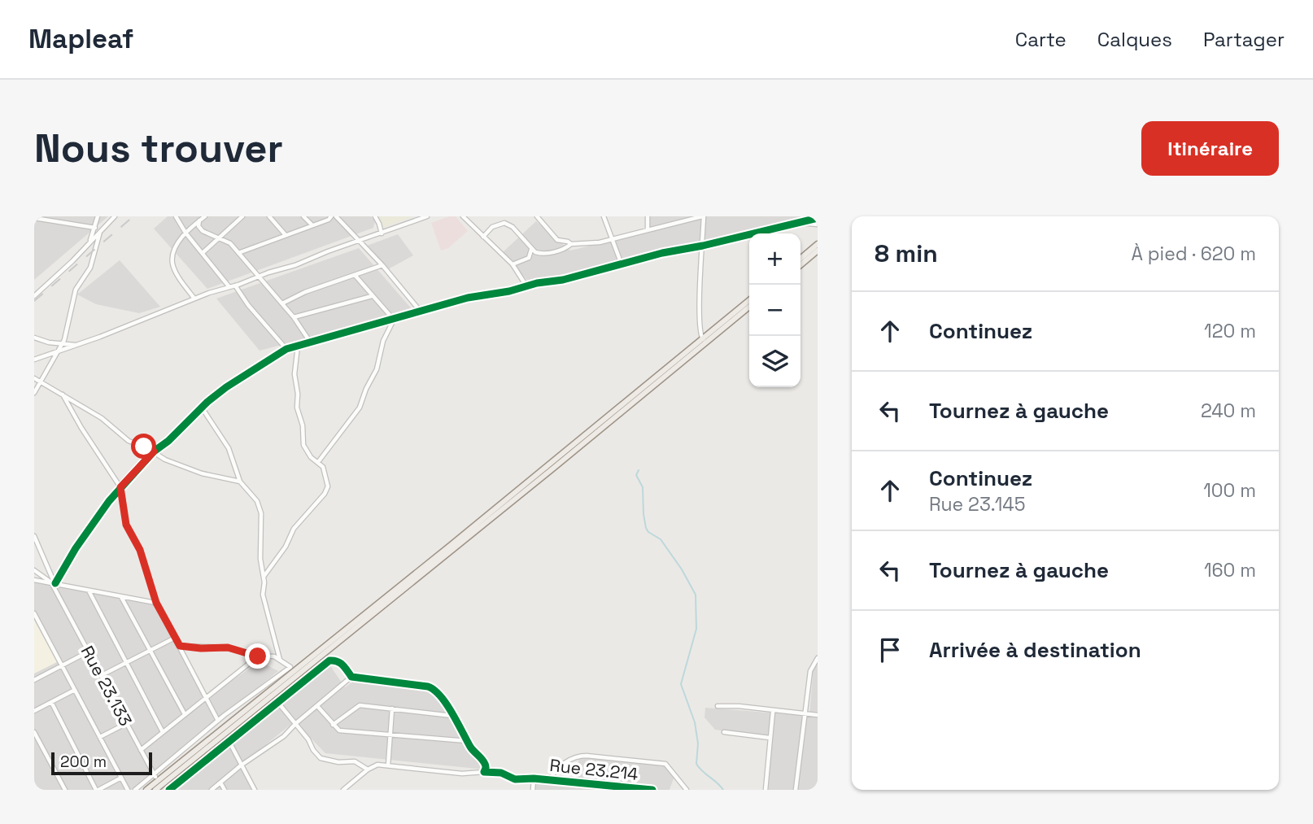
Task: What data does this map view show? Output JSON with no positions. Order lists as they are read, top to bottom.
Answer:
{
  "streets": {
    "street": ["Rue 23.133", "Rue 23.214"]
  },
  "scale_bar": "200 m",
  "page": {
    "header": "Mapleaf",
    "nav": ["Carte", "Calques", "Partager"],
    "buttons": "Itinéraire",
    "title": "Nous trouver",
    "heading": ["8 min", "À pied · 620 m"],
    "map_buttons": ["+", "−"],
    "list": [
      ["Continuez", "120 m"],
      ["Tournez à gauche", "240 m"],
      ["Continuez", "Rue 23.145", "100 m"],
      ["Tournez à gauche", "160 m"],
      "Arrivée à destination"
    ],
    "scale": "200 m"
  }
}
